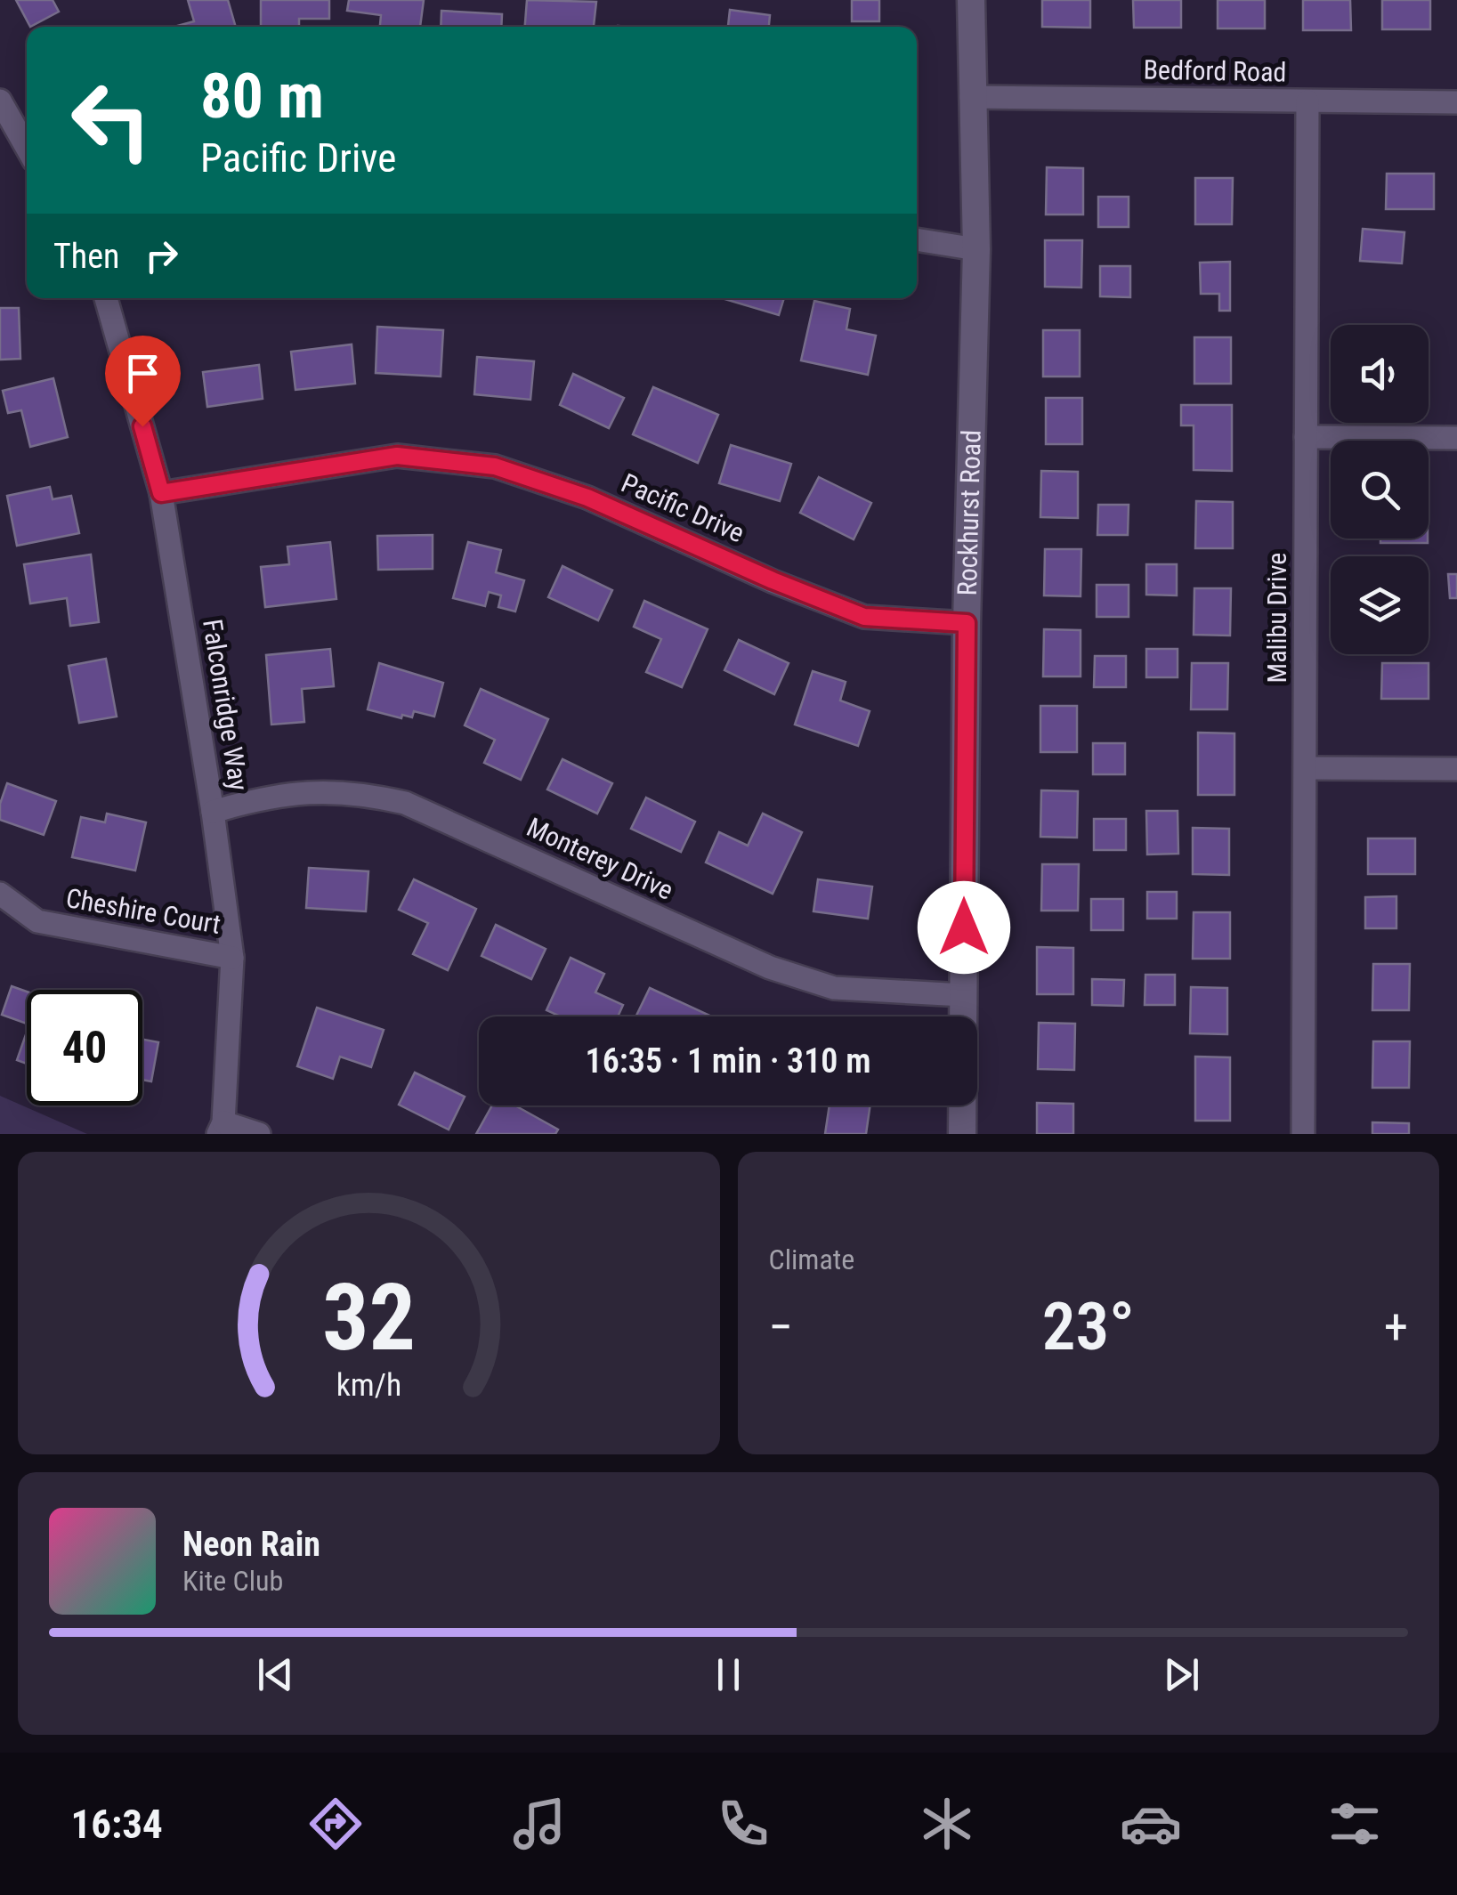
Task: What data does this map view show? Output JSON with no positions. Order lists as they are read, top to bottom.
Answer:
{
  "streets": {
    "street": [
      "Bedford Road",
      "Pacific Drive",
      "Rockhurst Road",
      "Malibu Drive",
      "Falconridge Way",
      "Monterey Drive",
      "Cheshire Court"
    ]
  },
  "crossings": [
    ["Bedford Road", "Rockhurst Road"],
    ["Bedford Road", "Malibu Drive"],
    ["Pacific Drive", "Rockhurst Road"],
    ["Pacific Drive", "Falconridge Way"],
    ["Rockhurst Road", "Monterey Drive"],
    ["Falconridge Way", "Monterey Drive"],
    ["Falconridge Way", "Cheshire Court"]
  ],
  "page": {
    "turn": ["80 m", "Pacific Drive"],
    "then": "Then",
    "limit": "40",
    "trip": "16:35 · 1 min · 310 m",
    "tile": "Climate",
    "heat": ["−", "23°", "+"],
    "song": ["Neon Rain", "Kite Club"],
    "tabs": "16:34",
    "gauge": ["32", "km/h"]
  }
}
